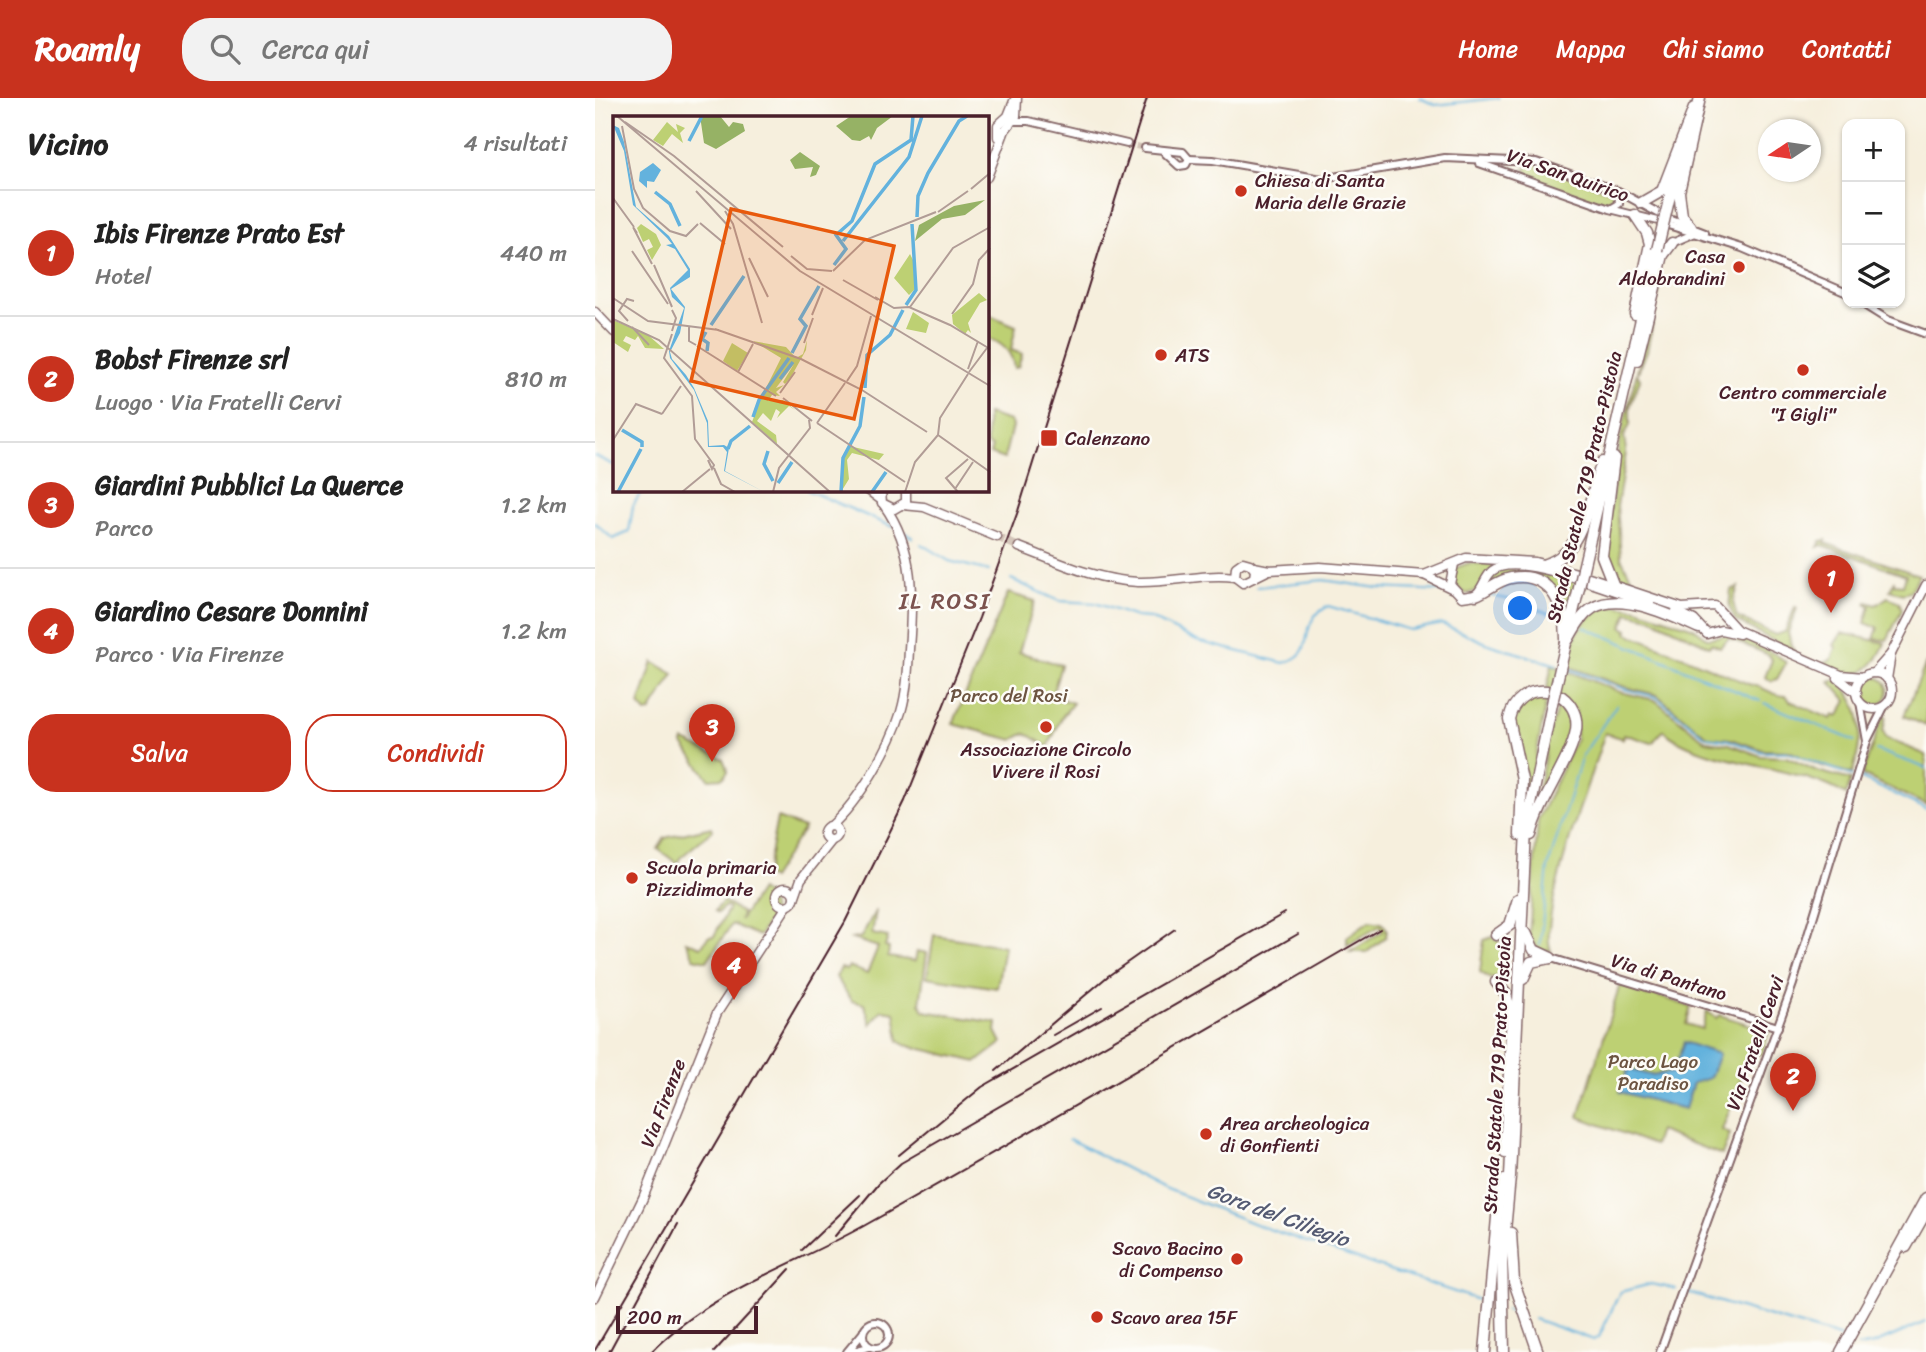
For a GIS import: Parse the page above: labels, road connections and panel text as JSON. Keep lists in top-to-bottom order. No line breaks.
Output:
{"streets":{"highway":["Strada Statale 719 Prato-Pistoia"],"main road":["Via Fratelli Cervi","Via Firenze"],"street":["Via San Quirico","Via di Pantano"]},"crossings":[["Via di Pantano","Via Fratelli Cervi"]],"districts":["IL ROSI"],"water":["Gora del Ciliegio"],"parks":["Parco del Rosi","Parco Lago Paradiso"],"places":{"other":["Chiesa di Santa Maria delle Grazie","Casa Aldobrandini","ATS","Centro commerciale \"I Gigli\"","Associazione Circolo Vivere il Rosi","Scuola primaria Pizzidimonte","Area archeologica di Gonfienti","Scavo Bacino di Compenso","Scavo area 15F"],"transit":["Calenzano"]},"scale_bar":"200 m","north":"left","page":{"header":"Roamly","search":"Cerca qui","nav":["Home","Mappa","Chi siamo","Contatti"],"heading":["Vicino","4 risultati"],"map_buttons":["+","−"],"list":[{"mark":"1","name":"Ibis Firenze Prato Est","note":"Hotel","value":"440 m"},{"mark":"2","name":"Bobst Firenze srl","note":"Luogo · Via Fratelli Cervi","value":"810 m"},{"mark":"3","name":"Giardini Pubblici La Querce","note":"Parco","value":"1.2 km"},{"mark":"4","name":"Giardino Cesare Donnini","note":"Parco · Via Firenze","value":"1.2 km"}],"pins":["1","3","4","2"],"buttons":["Salva","Condividi"],"scale":"200 m"}}
